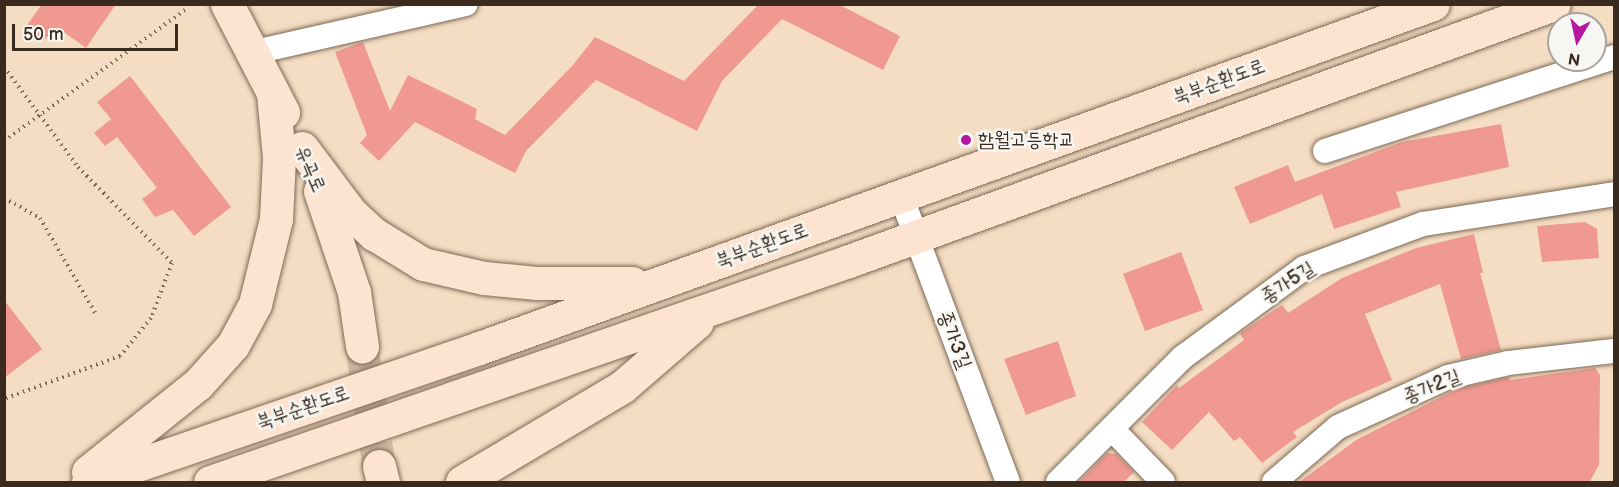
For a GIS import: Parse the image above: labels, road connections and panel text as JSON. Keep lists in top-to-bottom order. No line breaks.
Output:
{"streets":{"main road":["북부순환도로","유곡로"],"street":["종가5길","종가3길","종가2길"]},"crossings":[["북부순환도로","종가3길"]],"places":["함월고등학교"],"scale_bar":"50 m","north":"bottom"}
